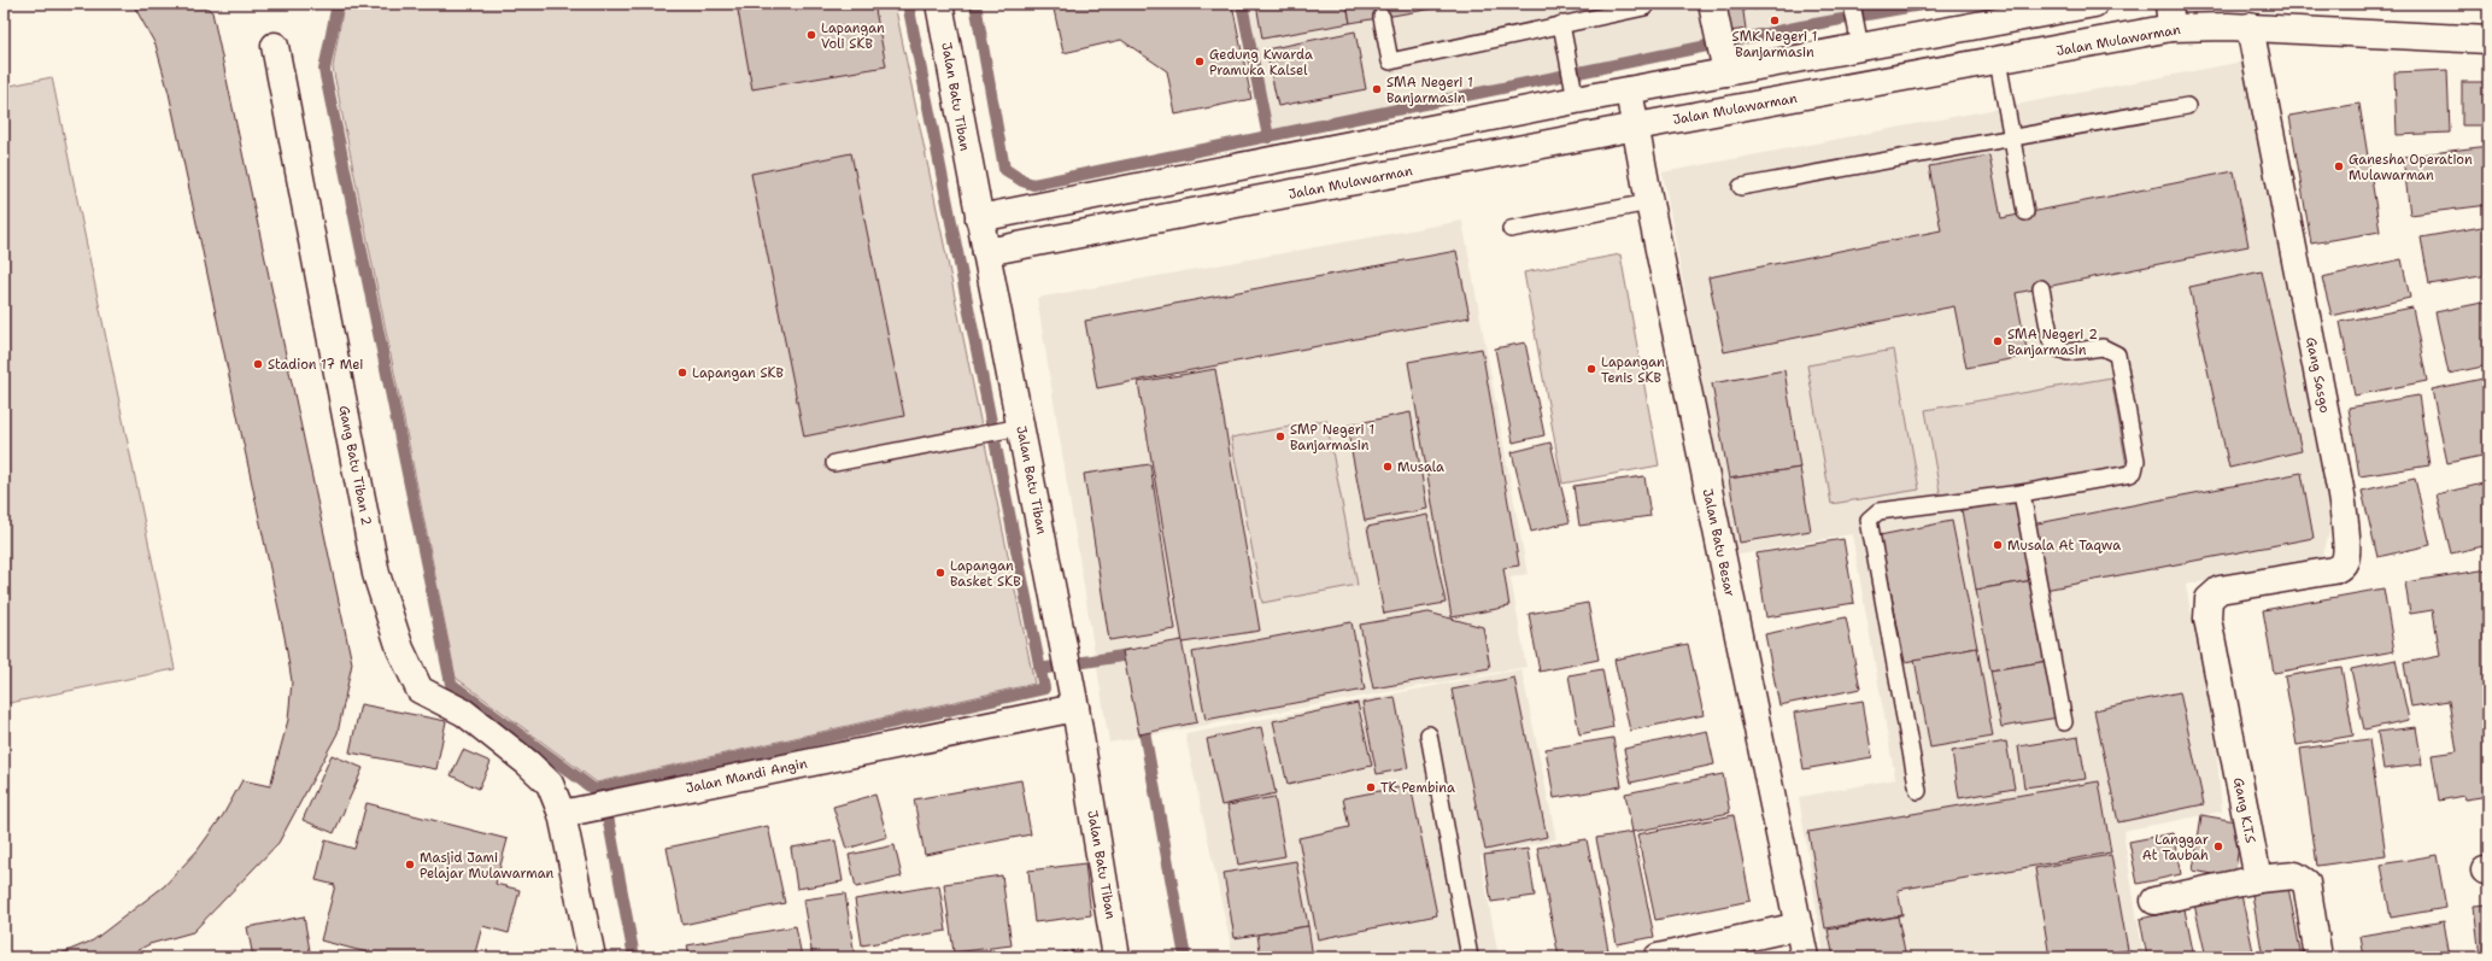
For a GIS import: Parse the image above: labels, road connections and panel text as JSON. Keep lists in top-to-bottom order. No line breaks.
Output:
{"streets":{"street":["Jalan Mulawarman","Jalan Batu Tiban","Gang Sasgo","Gang Batu Tiban 2","Jalan Batu Besar","Jalan Mandi Angin","Gang K.T.S"]},"crossings":[["Jalan Mulawarman","Jalan Batu Tiban"],["Jalan Mulawarman","Gang Sasgo"],["Jalan Mulawarman","Jalan Batu Besar"],["Jalan Batu Tiban","Jalan Mandi Angin"],["Gang Sasgo","Gang K.T.S"],["Gang Batu Tiban 2","Jalan Mandi Angin"]],"places":["SMK Negeri 1 Banjarmasin","Lapangan Voli SKB","Gedung Kwarda Pramuka Kalsel","SMA Negeri 1 Banjarmasin","Ganesha Operation Mulawarman","SMA Negeri 2 Banjarmasin","Stadion 17 Mei","Lapangan Tenis SKB","Lapangan SKB","SMP Negeri 1 Banjarmasin","Musala","Musala At Taqwa","Lapangan Basket SKB","TK Pembina","Langgar At Taubah","Masjid Jami Pelajar Mulawarman"]}
